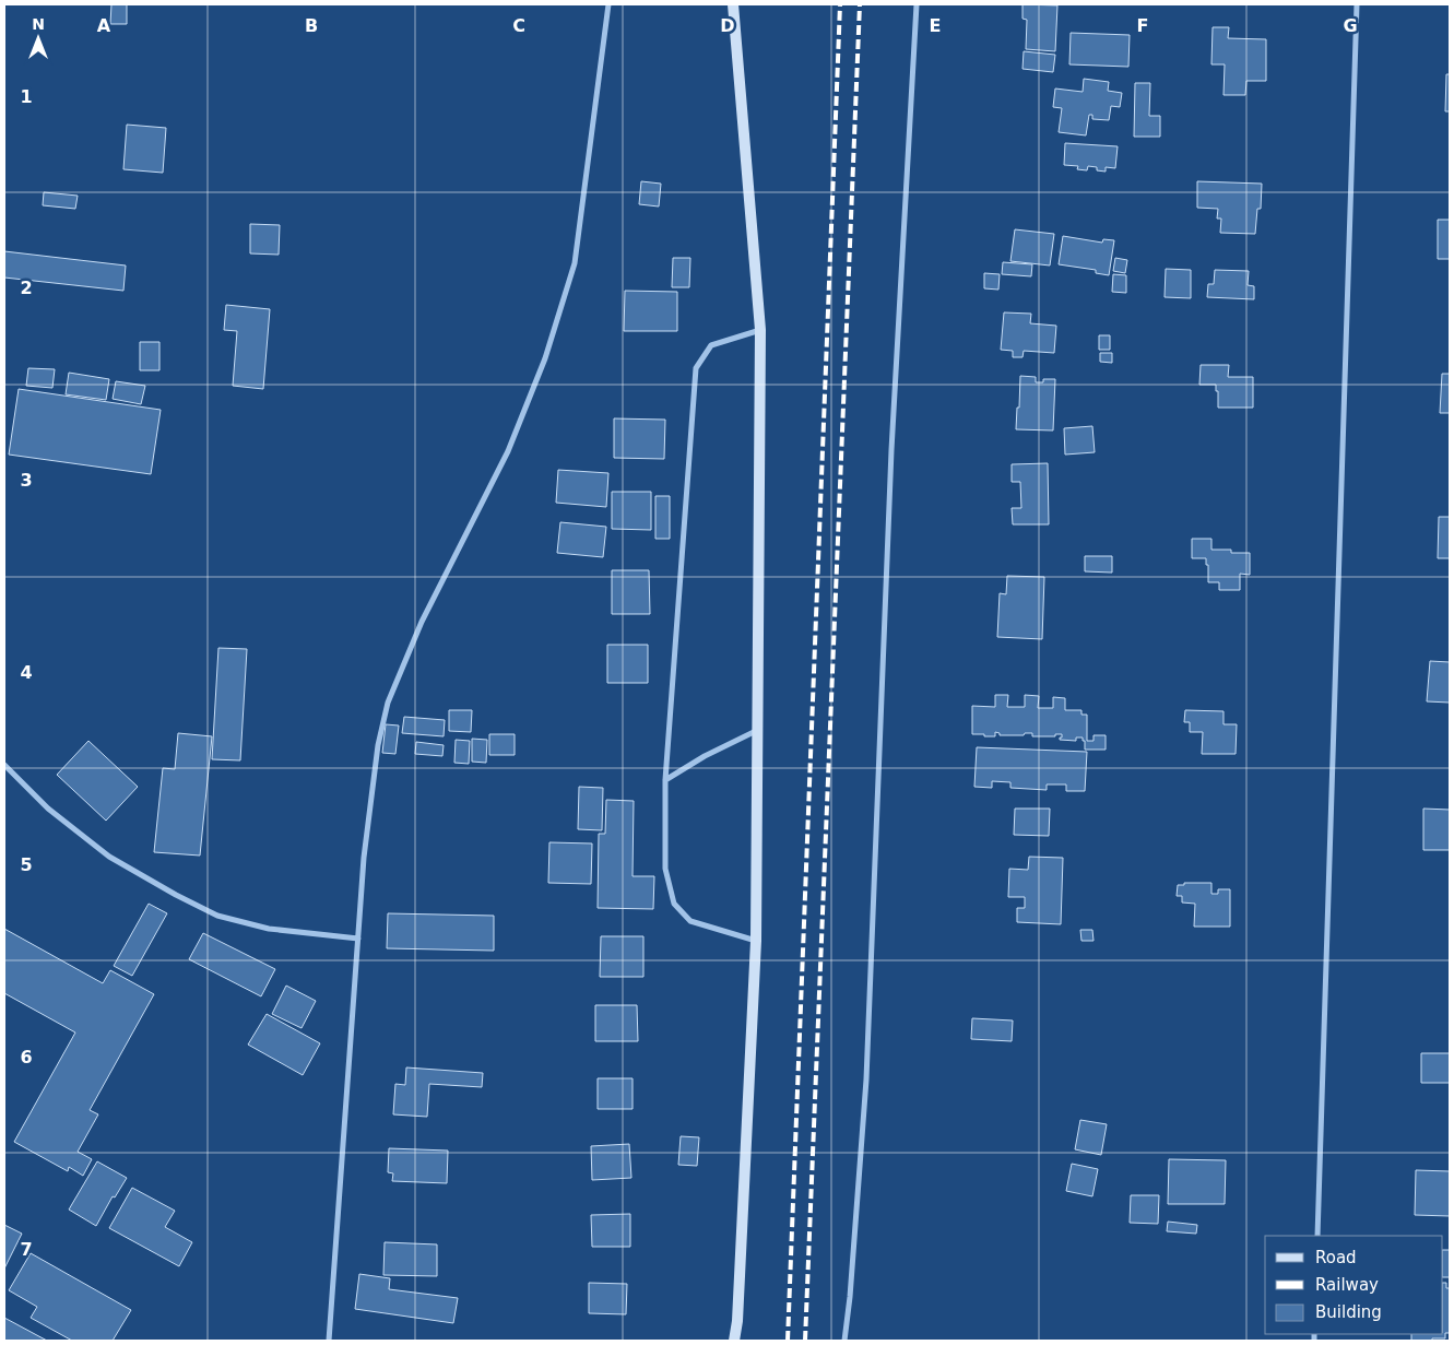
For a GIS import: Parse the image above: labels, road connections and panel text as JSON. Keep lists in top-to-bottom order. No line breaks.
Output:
{"legend":["Road","Railway","Building"],"north":"top","grid":{"columns":["A","B","C","D","E","F","G"],"rows":["1","2","3","4","5","6","7"]}}
